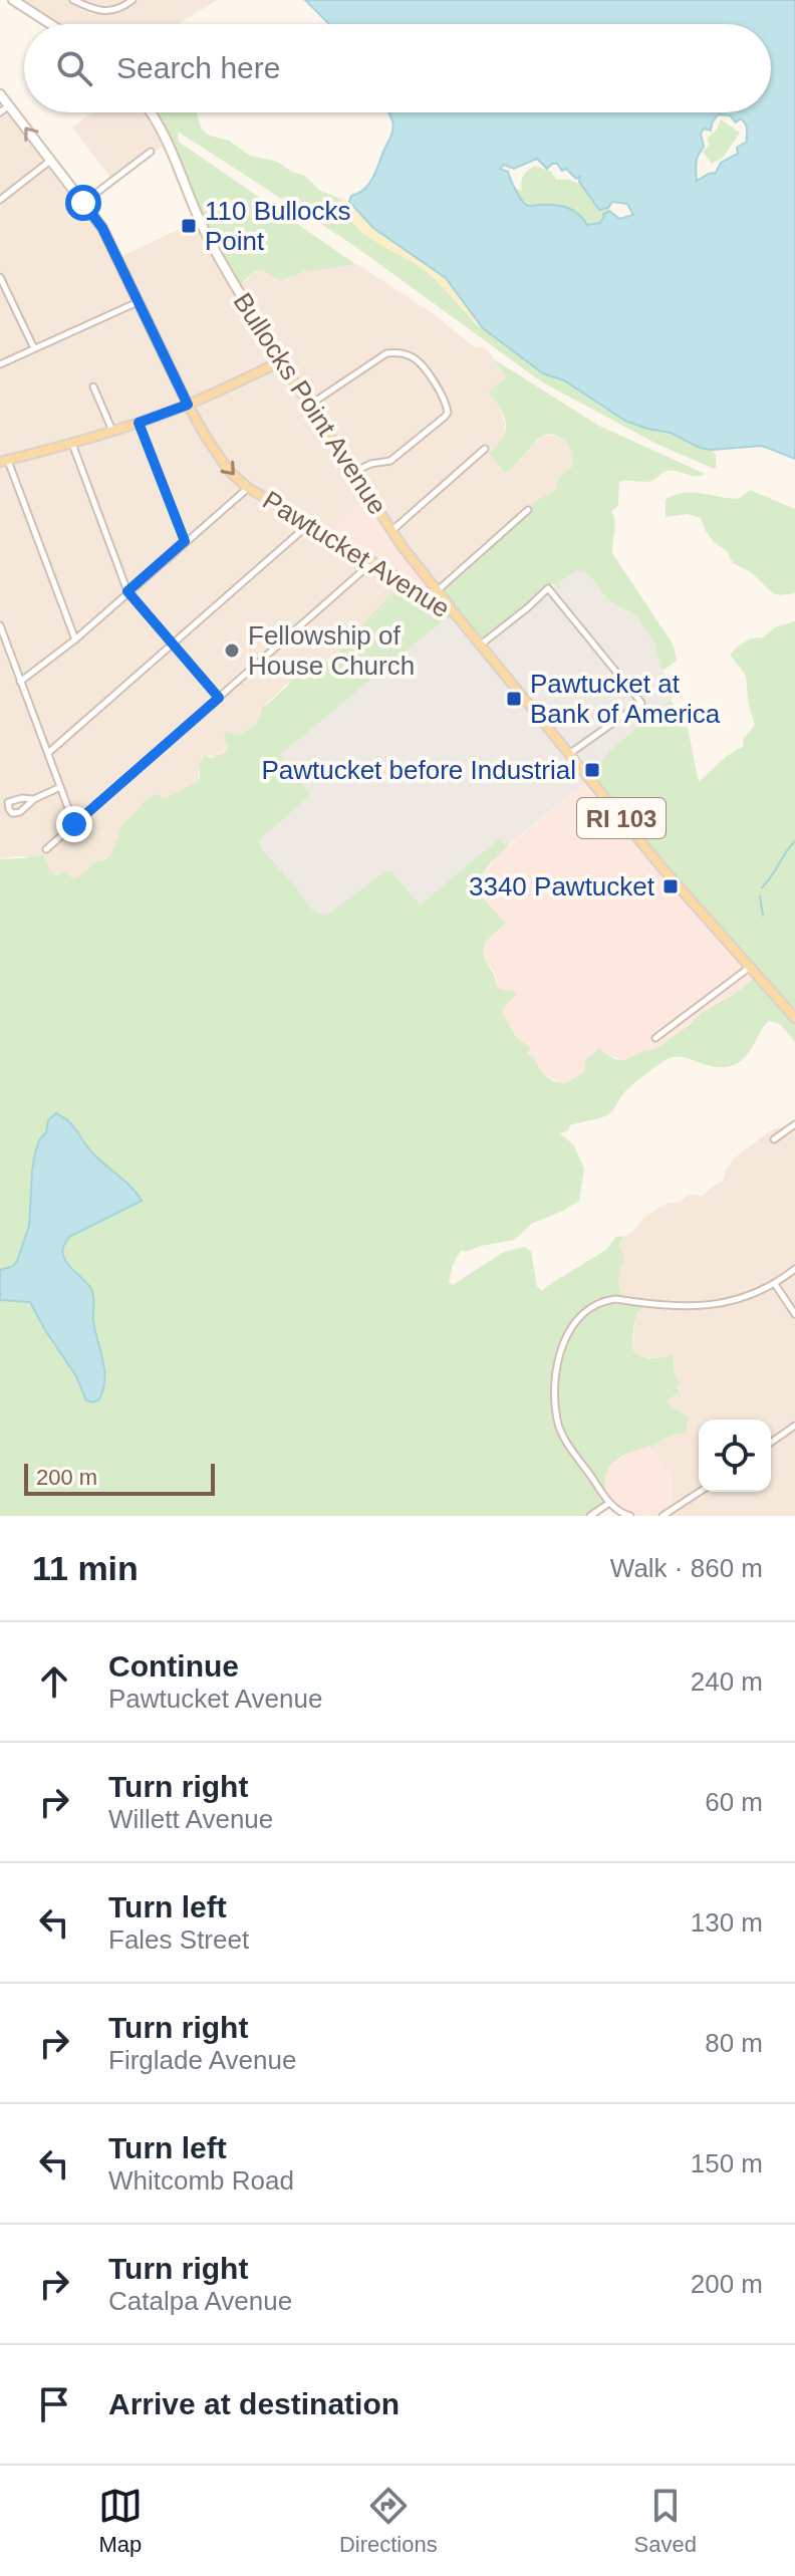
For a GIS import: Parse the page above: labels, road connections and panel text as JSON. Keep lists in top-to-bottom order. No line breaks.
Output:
{"streets":{"main road":["Bullocks Point Avenue","Pawtucket Avenue","RI 103"]},"crossings":[["Bullocks Point Avenue","Pawtucket Avenue"]],"places":{"transit":["110 Bullocks Point","Pawtucket at Bank of America","Pawtucket before Industrial","3340 Pawtucket"],"other":["Fellowship of House Church"]},"scale_bar":"200 m","page":{"search":"Search here","scale":"200 m","heading":["11 min","Walk · 860 m"],"list":[["Continue","Pawtucket Avenue","240 m"],["Turn right","Willett Avenue","60 m"],["Turn left","Fales Street","130 m"],["Turn right","Firglade Avenue","80 m"],["Turn left","Whitcomb Road","150 m"],["Turn right","Catalpa Avenue","200 m"],"Arrive at destination"],"nav":["Map","Directions","Saved"]}}
